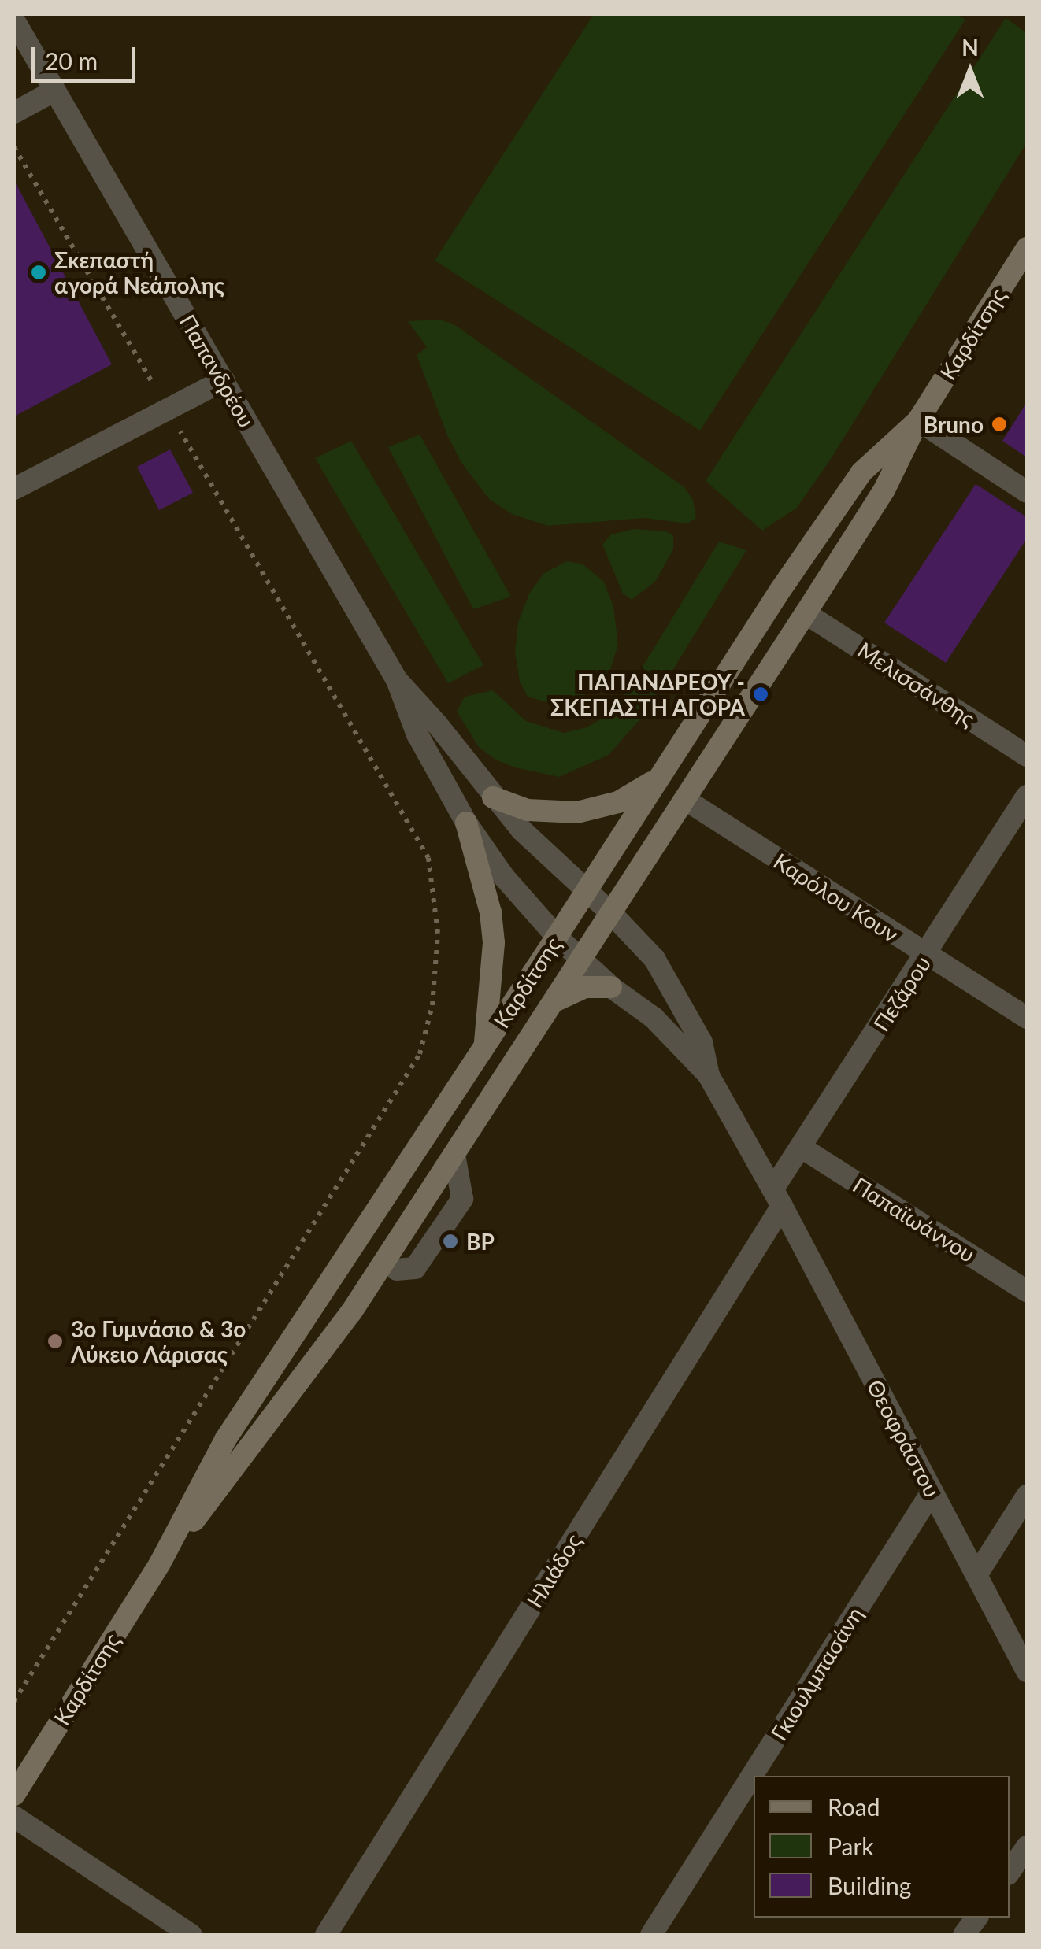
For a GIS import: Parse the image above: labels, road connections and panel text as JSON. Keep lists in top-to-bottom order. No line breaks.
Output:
{"streets":{"main road":["Καρδίτσης"],"street":["Παπανδρέου","Μελισσάνθης","Καρόλου Κουν","Πεζάρου","Παπαϊωάννου","Θεοφράστου","Ηλιάδος","Γκιουλμπασάνη"]},"crossings":[["Καρδίτσης","Μελισσάνθης"],["Καρδίτσης","Καρόλου Κουν"],["Καρόλου Κουν","Πεζάρου"],["Πεζάρου","Παπαϊωάννου"],["Πεζάρου","Θεοφράστου"],["Πεζάρου","Ηλιάδος"],["Θεοφράστου","Ηλιάδος"],["Θεοφράστου","Γκιουλμπασάνη"]],"places":["Σκεπαστή αγορά Νεάπολης","Bruno","ΠΑΠΑΝΔΡΕΟΥ - ΣΚΕΠΑΣΤΗ ΑΓΟΡΑ","BP","3ο Γυμνάσιο & 3ο Λύκειο Λάρισας"],"legend":["Road","Park","Building"],"scale_bar":"20 m","north":"top"}
